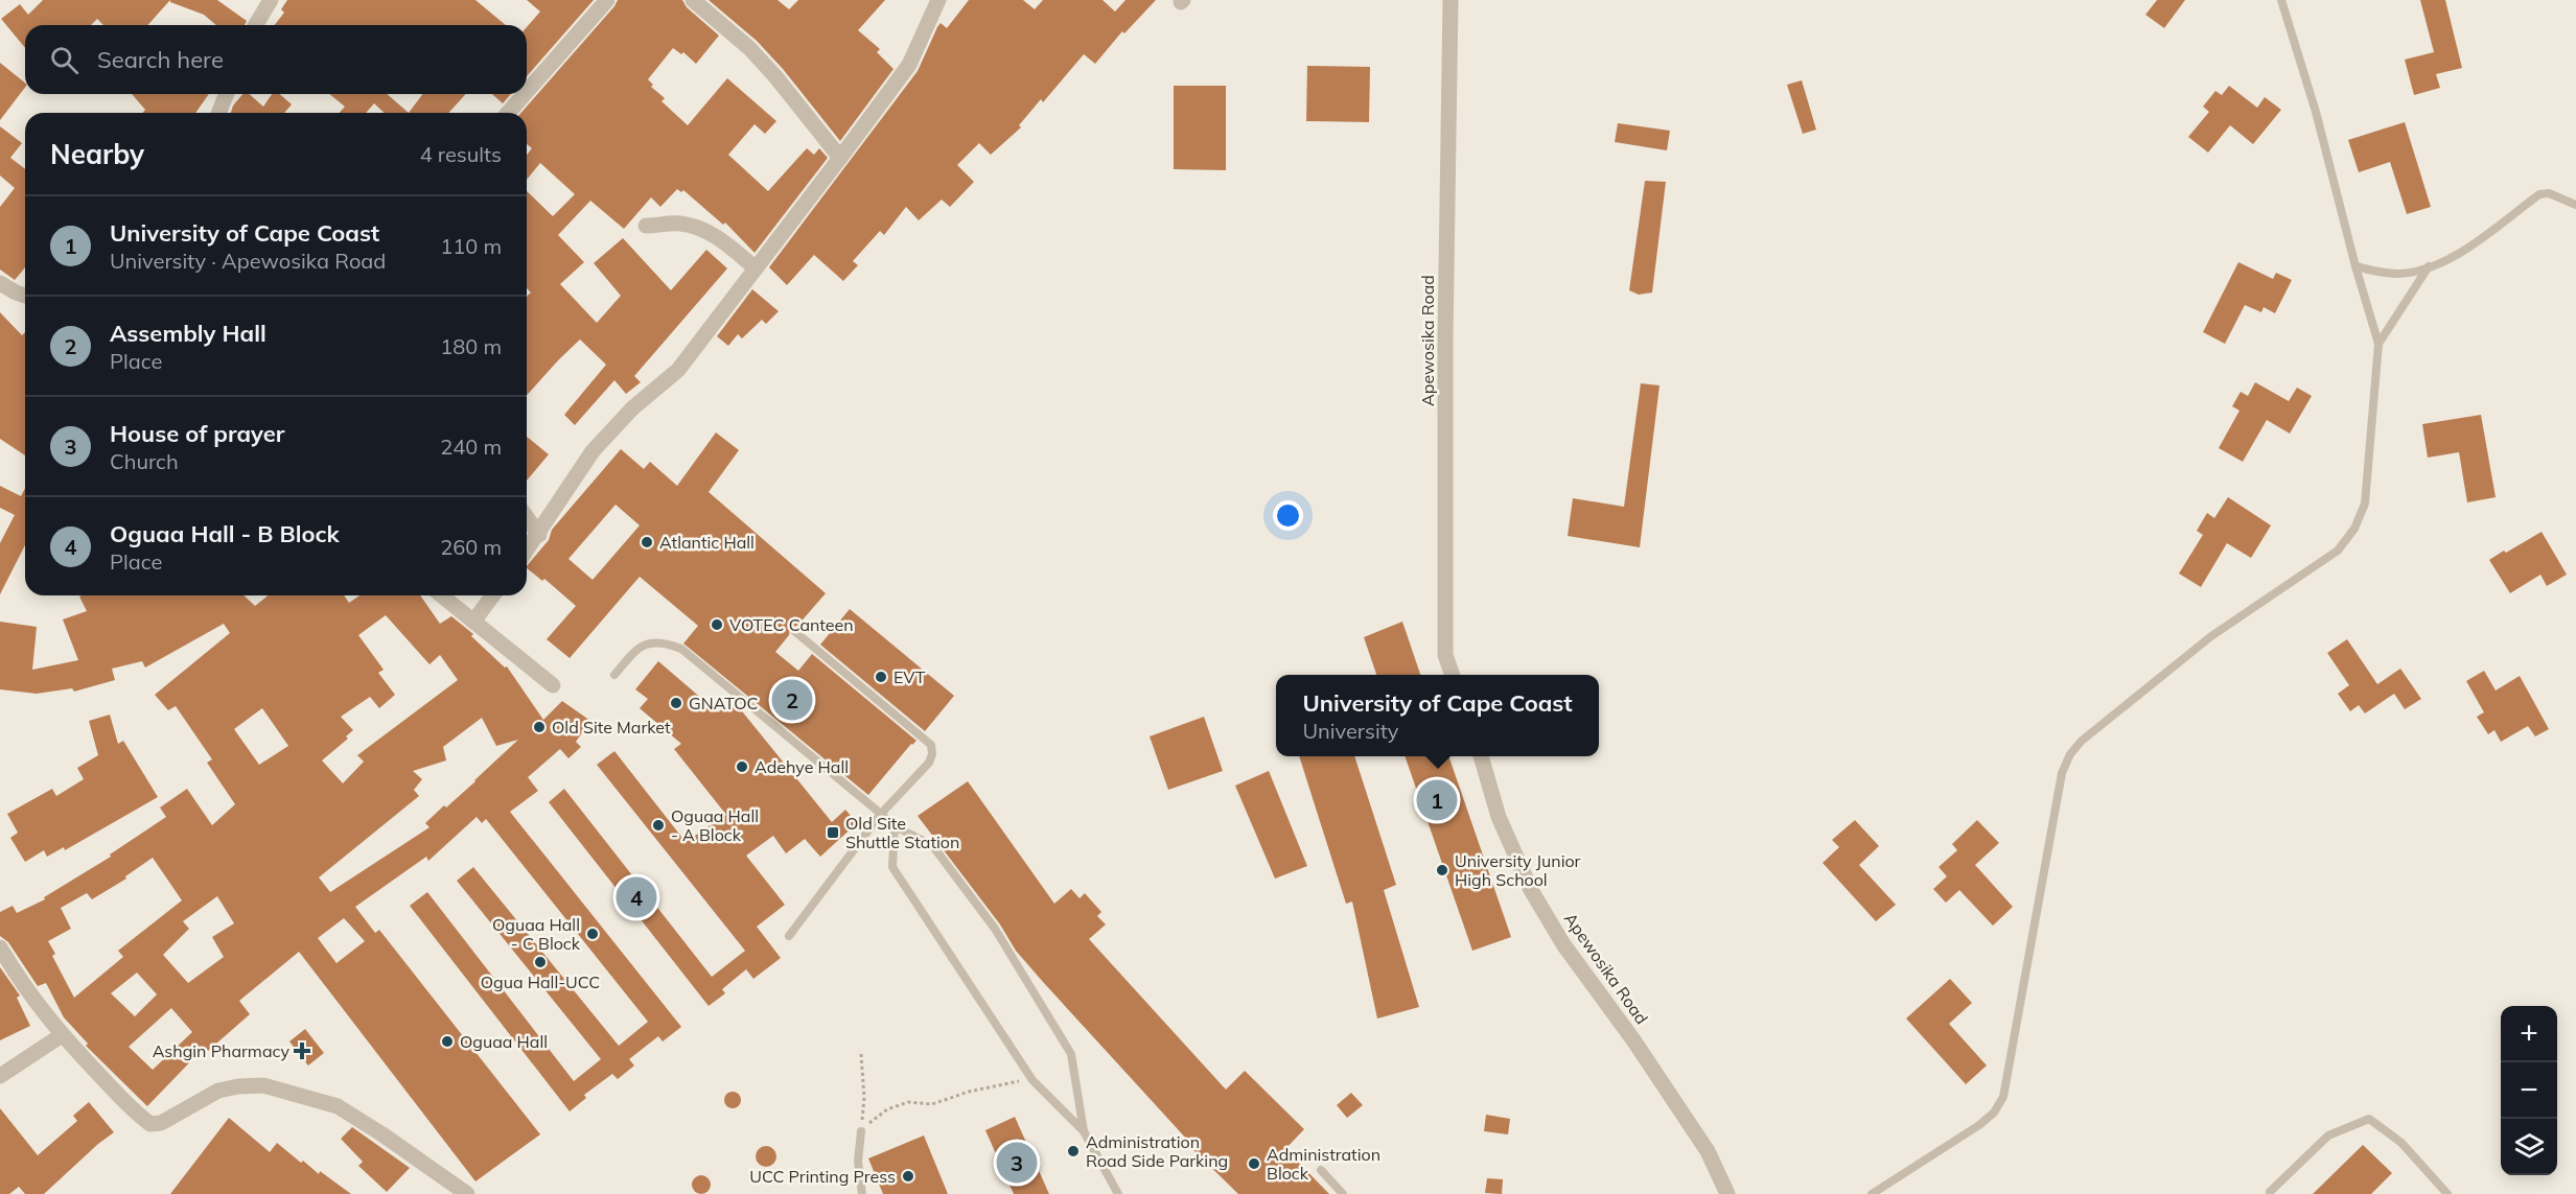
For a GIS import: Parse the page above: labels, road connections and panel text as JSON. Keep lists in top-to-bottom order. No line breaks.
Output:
{"streets":{"street":["Apewosika Road"]},"places":{"other":["Atlantic Hall","VOTEC Canteen","EVT","GNATOC","Old Site Market","Adehye Hall","Oguaa Hall - A Block","University Junior High School","Oguaa Hall - C Block","Ogua Hall-UCC","Oguaa Hall","Administration Road Side Parking","Administration Block","UCC Printing Press"],"transit":["Old Site Shuttle Station"],"health":["Ashgin Pharmacy"]},"page":{"search":"Search here","heading":["Nearby","4 results"],"list":[{"mark":"1","name":"University of Cape Coast","note":"University · Apewosika Road","value":"110 m"},{"mark":"2","name":"Assembly Hall","note":"Place","value":"180 m"},{"mark":"3","name":"House of prayer","note":"Church","value":"240 m"},{"mark":"4","name":"Oguaa Hall - B Block","note":"Place","value":"260 m"}],"popup":["University of Cape Coast","University"],"pins":["2","1","4","3"],"map_buttons":["+","−"]}}
